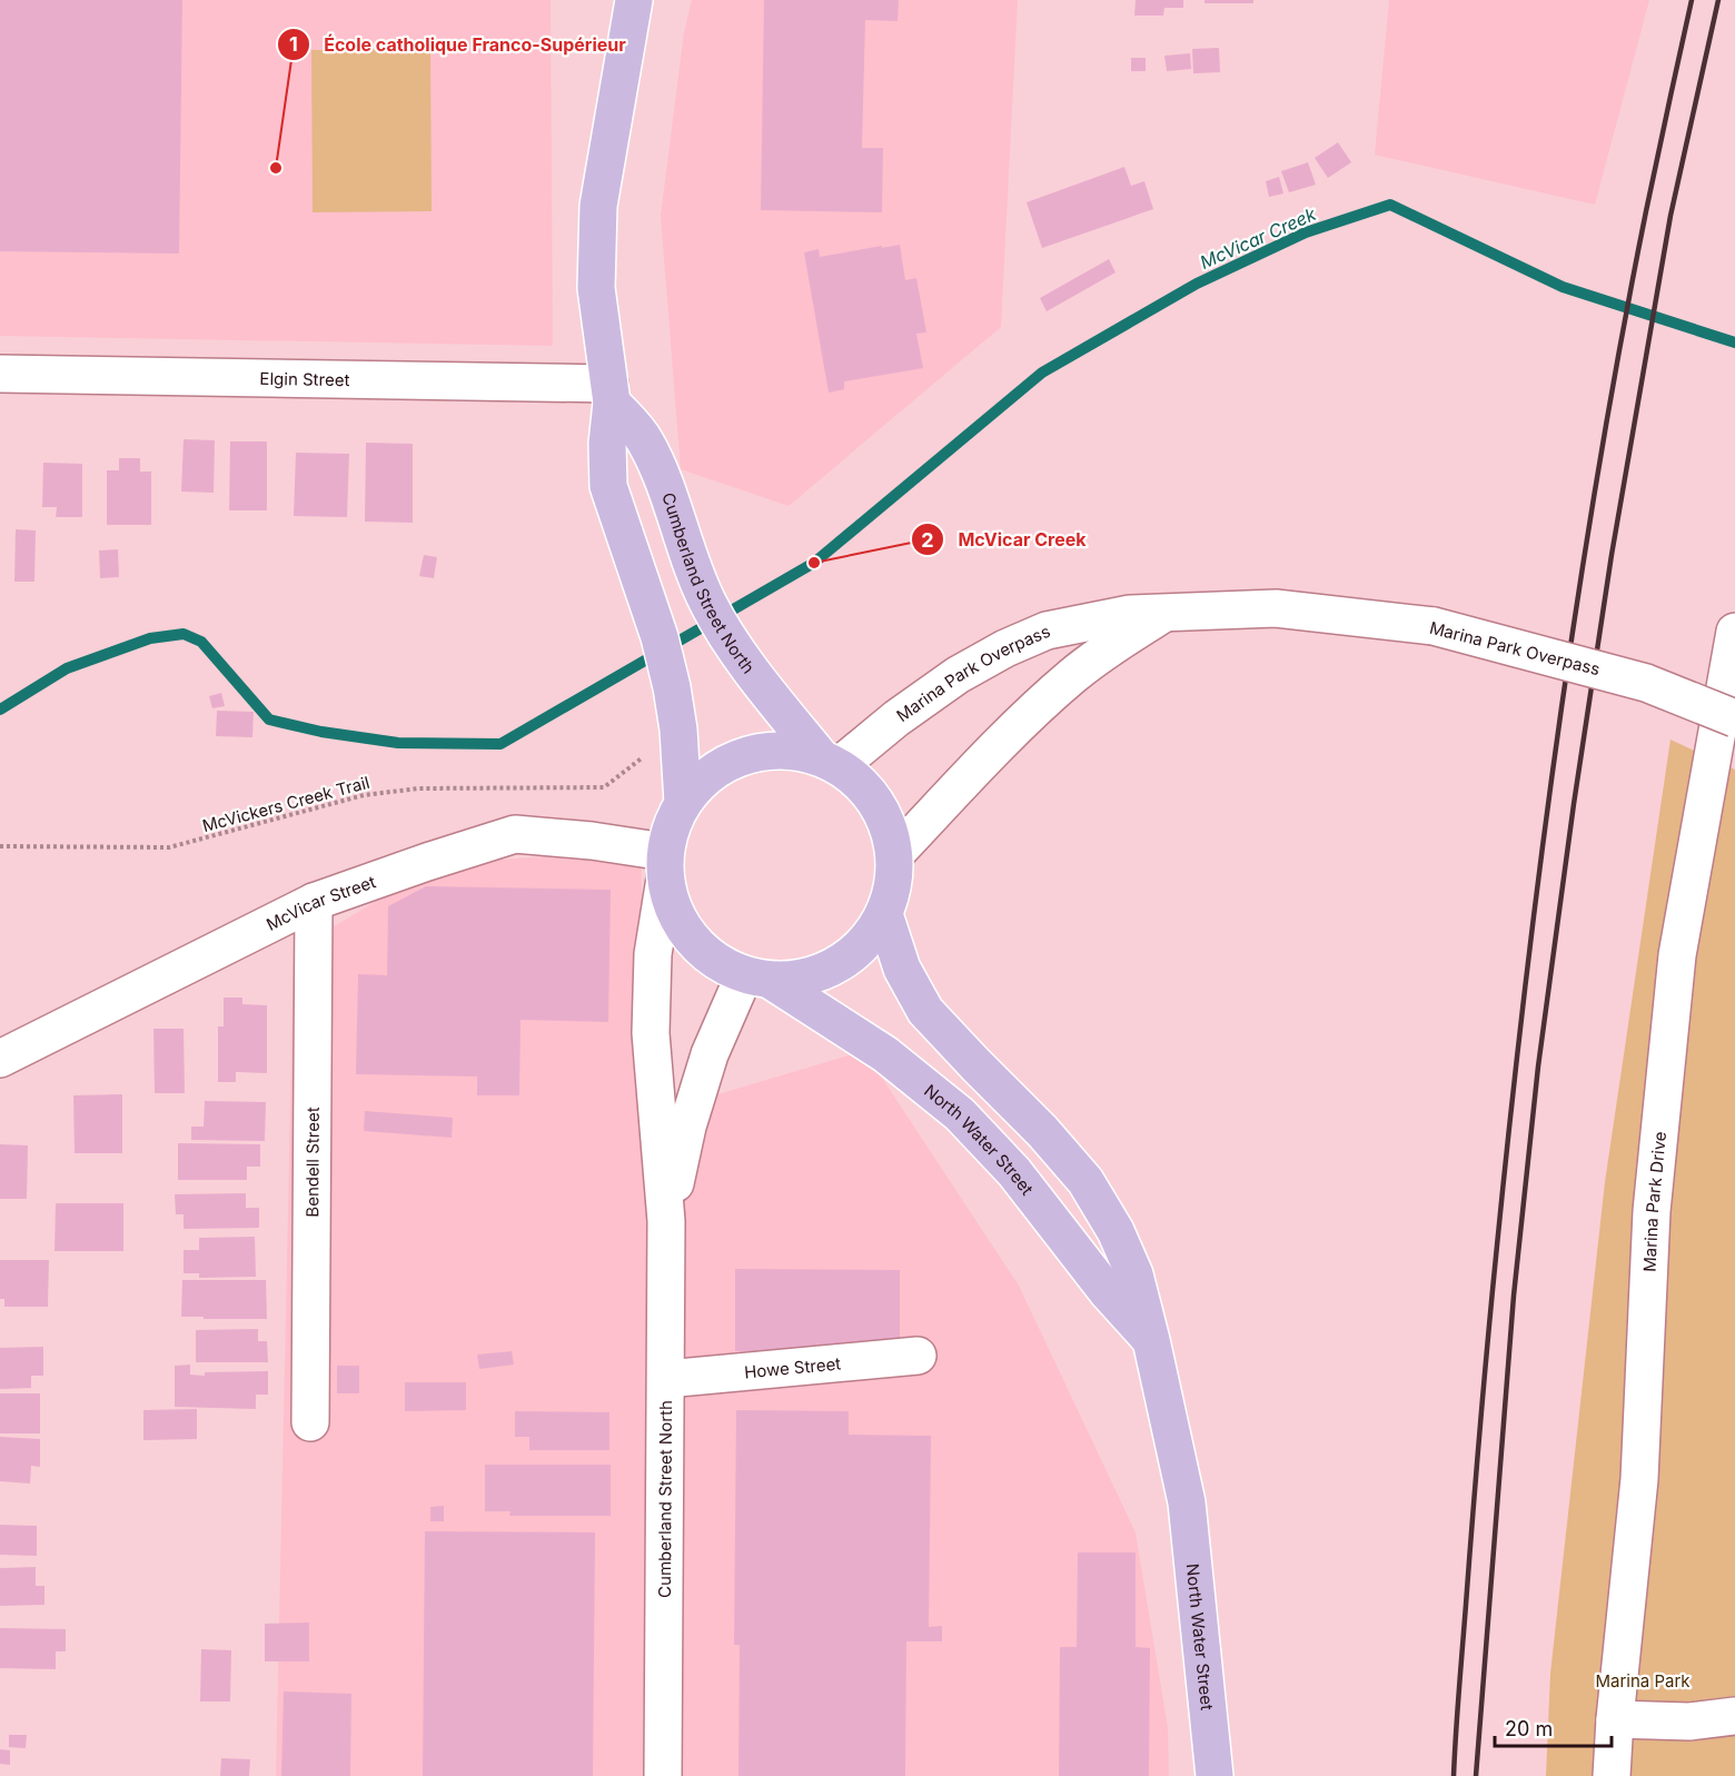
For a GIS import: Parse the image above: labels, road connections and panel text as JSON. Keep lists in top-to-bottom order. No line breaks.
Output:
{"streets":{"main road":["Cumberland Street North","North Water Street"],"street":["Elgin Street","Marina Park Overpass","McVicar Street","Bendell Street","Marina Park Drive","Howe Street"],"path":["McVickers Creek Trail"]},"crossings":[["Elgin Street","Cumberland Street North"],["Cumberland Street North","Marina Park Overpass"],["Cumberland Street North","McVicar Street"],["Cumberland Street North","North Water Street"],["Cumberland Street North","Howe Street"],["Marina Park Overpass","McVicar Street"],["Marina Park Overpass","North Water Street"],["McVicar Street","North Water Street"],["McVicar Street","Bendell Street"]],"water":["McVicar Creek"],"parks":["Marina Park"],"places":["École catholique Franco-Supérieur","McVicar Creek"],"scale_bar":"20 m"}
